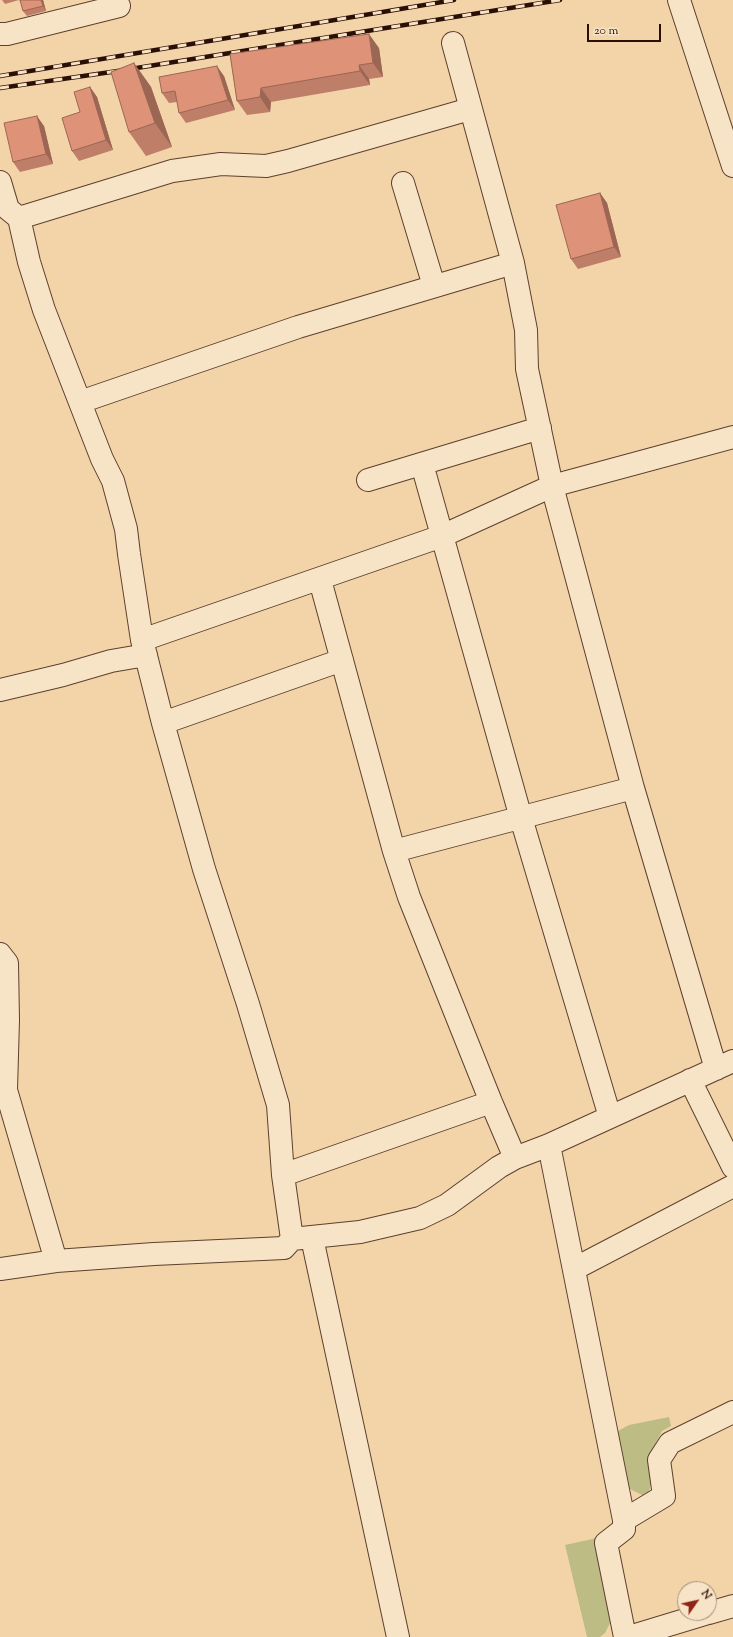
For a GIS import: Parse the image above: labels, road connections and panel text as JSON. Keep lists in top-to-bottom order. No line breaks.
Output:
{"scale_bar":"20 m","north":"top right"}
